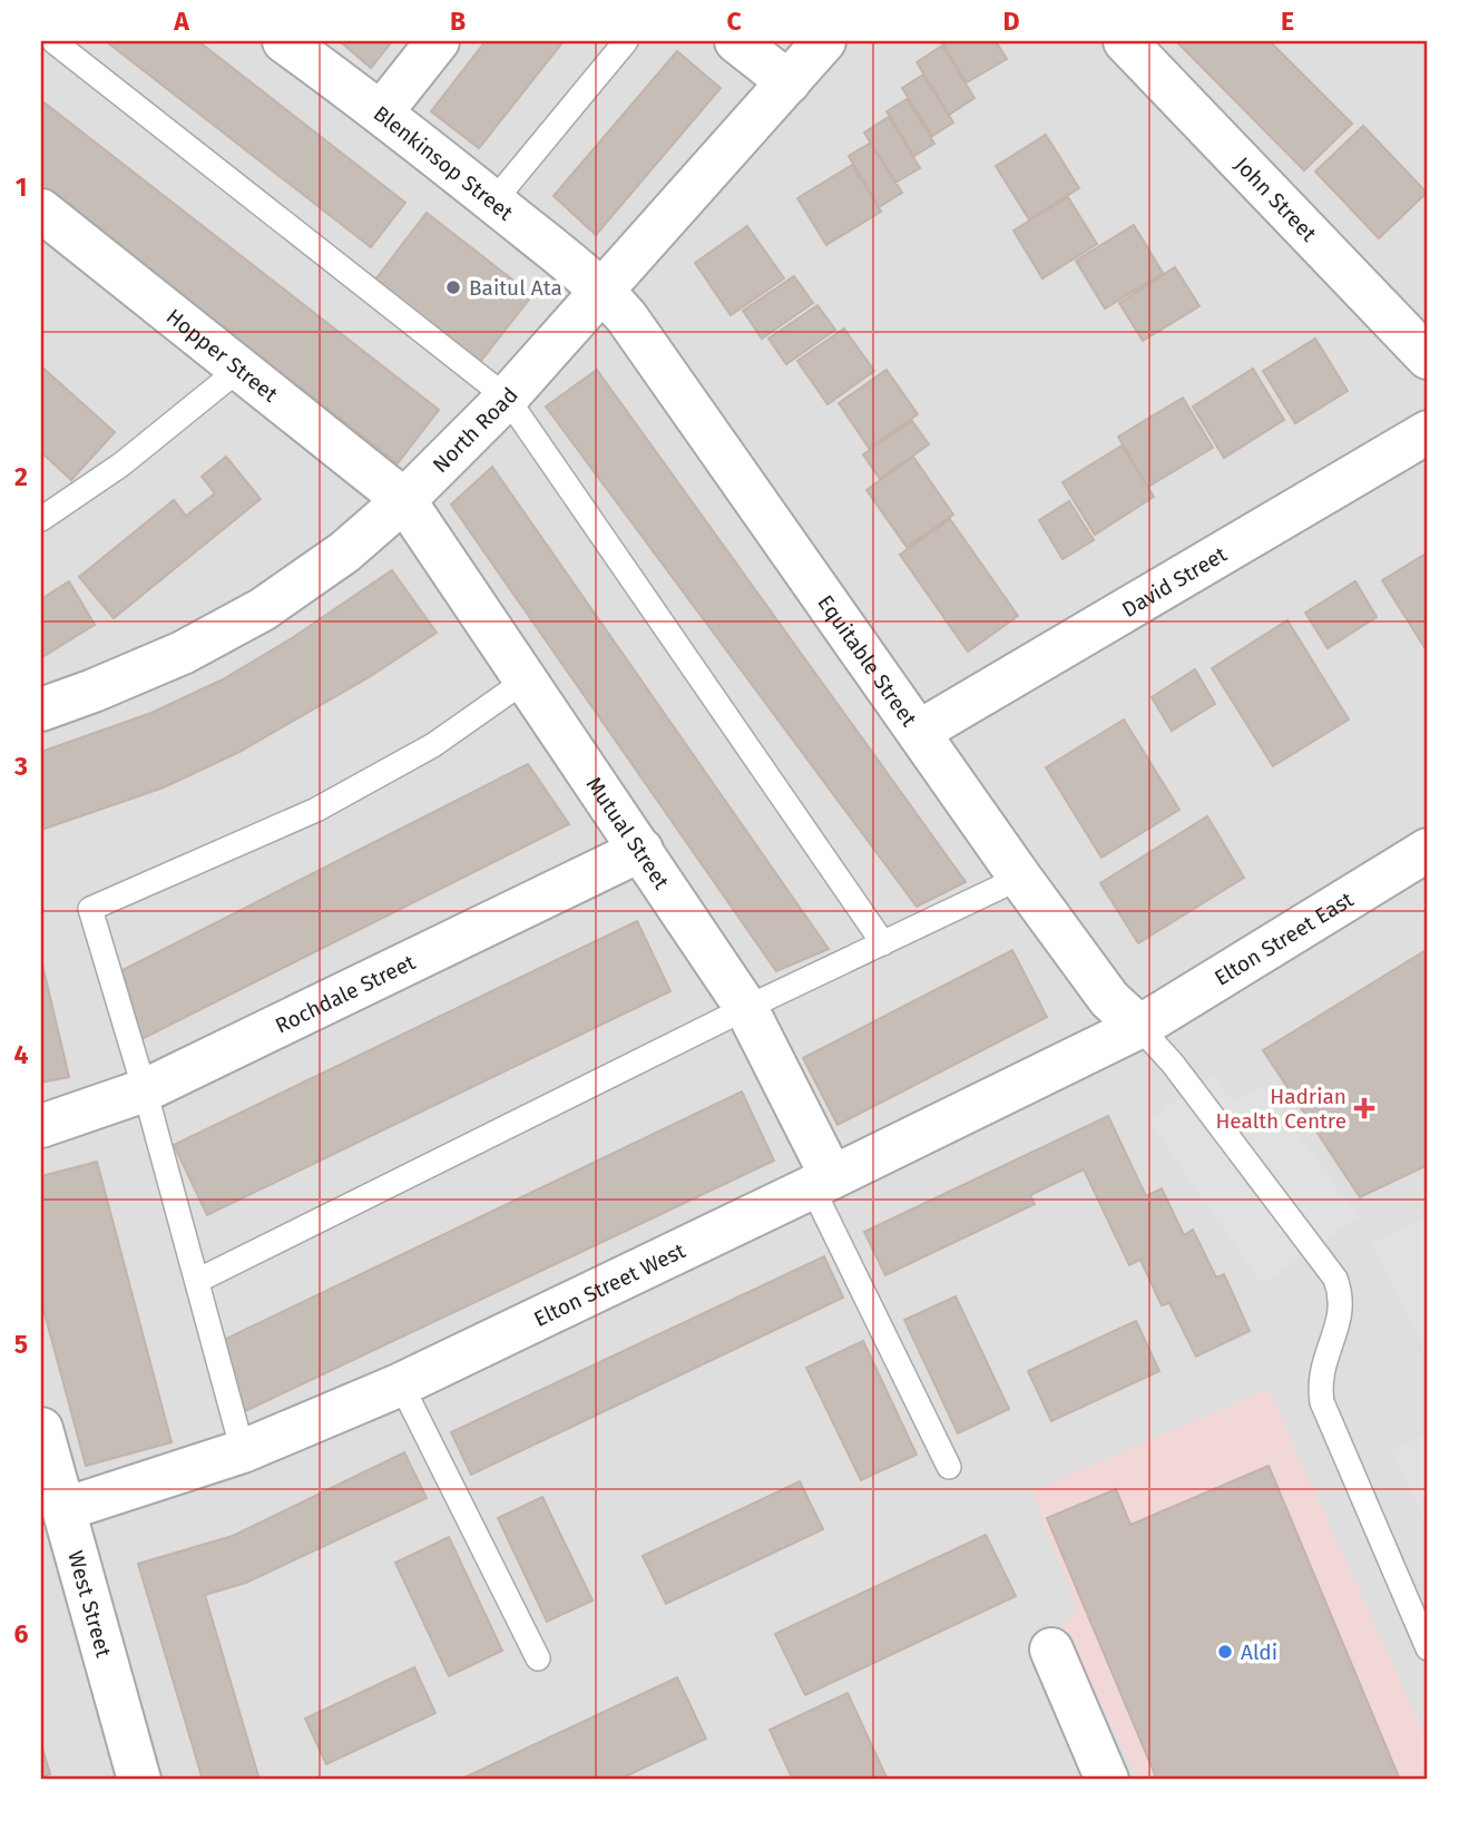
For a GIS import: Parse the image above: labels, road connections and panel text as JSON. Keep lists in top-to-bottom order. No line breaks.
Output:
{"streets":{"street":["Blenkinsop Street","John Street","Hopper Street","North Road","David Street","Equitable Street","Mutual Street","Elton Street East","Rochdale Street","Elton Street West","West Street"]},"crossings":[["Blenkinsop Street","North Road"],["Blenkinsop Street","Equitable Street"],["Hopper Street","North Road"],["Hopper Street","Mutual Street"],["North Road","Equitable Street"],["North Road","Mutual Street"],["David Street","Equitable Street"],["Equitable Street","Elton Street East"],["Equitable Street","Elton Street West"],["Mutual Street","Rochdale Street"],["Mutual Street","Elton Street West"],["Elton Street East","Elton Street West"],["Elton Street West","West Street"]],"places":{"other":["Baitul Ata","Aldi"],"health":["Hadrian Health Centre"]},"grid":{"columns":["A","B","C","D","E"],"rows":["1","2","3","4","5","6"]}}
